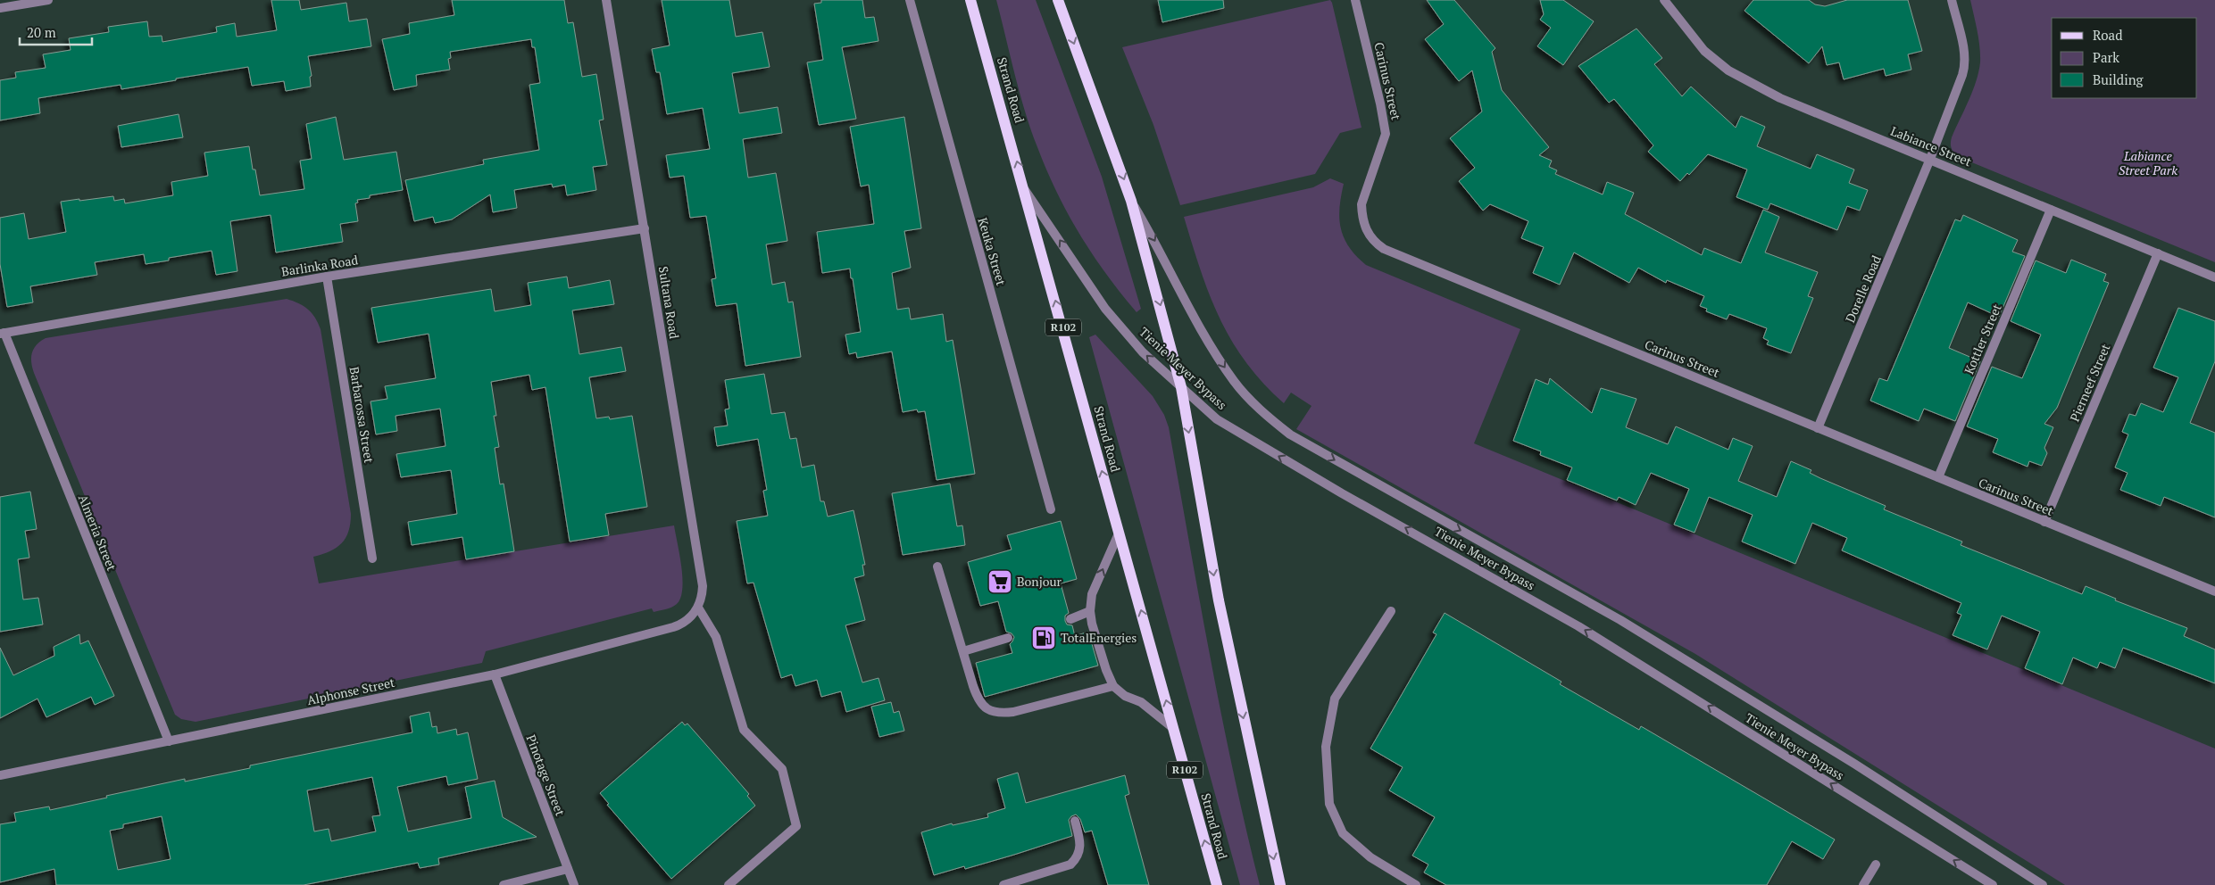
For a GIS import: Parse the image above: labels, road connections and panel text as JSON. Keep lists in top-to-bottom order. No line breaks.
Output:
{"streets":{"main road":["Strand Road","R102"],"street":["Carinus Street","Labiance Street","Keuka Street","Barlinka Road","Dorelle Road","Sultana Road","Kottler Street","Tienie Meyer Bypass","Pierneef Street","Barbarossa Street","Almeria Street","Alphonse Street","Pinotage Street"]},"crossings":[["Carinus Street","Dorelle Road"],["Carinus Street","Kottler Street"],["Carinus Street","Pierneef Street"],["Strand Road","Tienie Meyer Bypass"],["Labiance Street","Dorelle Road"],["Labiance Street","Kottler Street"],["Labiance Street","Pierneef Street"],["Barlinka Road","Sultana Road"],["Barlinka Road","Barbarossa Street"],["Barlinka Road","Almeria Street"],["Sultana Road","Alphonse Street"],["Almeria Street","Alphonse Street"],["Alphonse Street","Pinotage Street"]],"parks":["Labiance Street Park"],"places":{"supermarket":["Bonjour"],"fuel station":["TotalEnergies"]},"legend":["Road","Park","Building"],"scale_bar":"20 m"}
